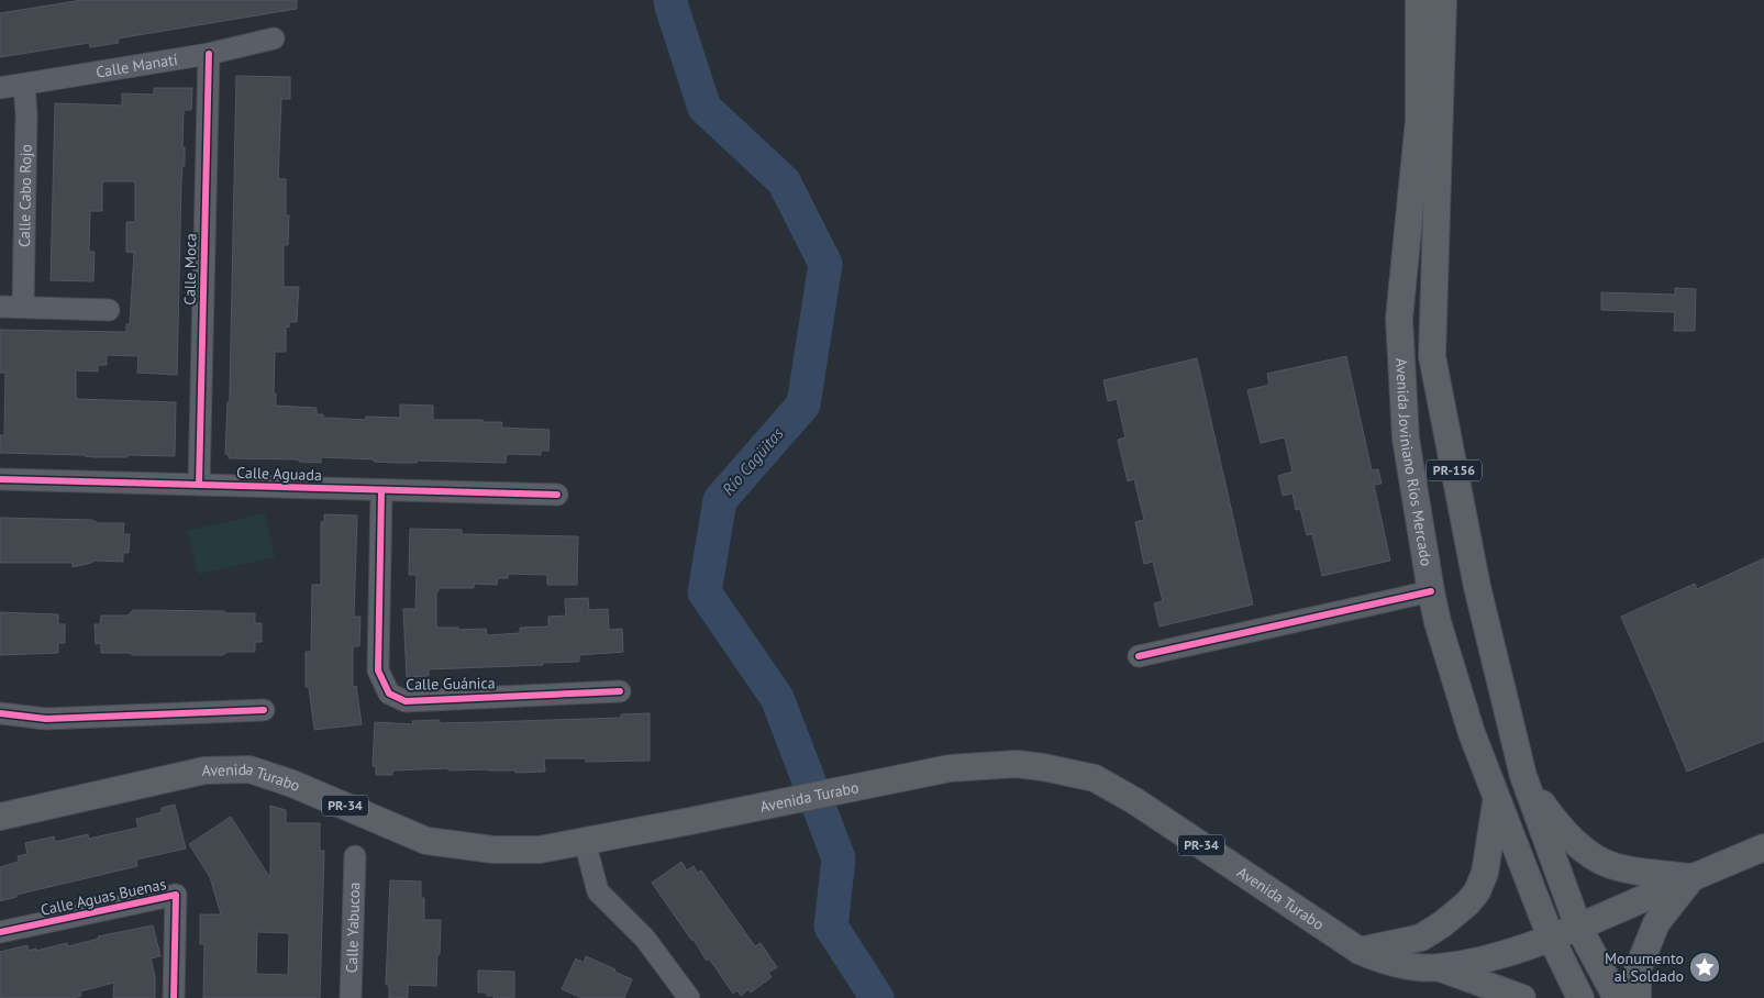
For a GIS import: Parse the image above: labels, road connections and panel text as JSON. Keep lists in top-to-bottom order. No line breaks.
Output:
{"streets":{"main road":["Avenida Joviniano Ríos Mercado","PR-156","Avenida Turabo","PR-34"],"street":["Calle Manatí","Calle Cabo Rojo","Calle Moca","Calle Aguada","Calle Guánica","Calle Aguas Buenas","Calle Yabucoa"]},"crossings":[["Calle Manatí","Calle Cabo Rojo"],["Calle Manatí","Calle Moca"],["Calle Moca","Calle Aguada"],["Avenida Joviniano Ríos Mercado","Avenida Turabo"],["Avenida Joviniano Ríos Mercado","PR-34"],["Calle Aguada","Calle Guánica"],["Avenida Turabo","PR-34"]],"water":["Río Cagüitas"],"places":{"place":["Monumento al Soldado"]}}
